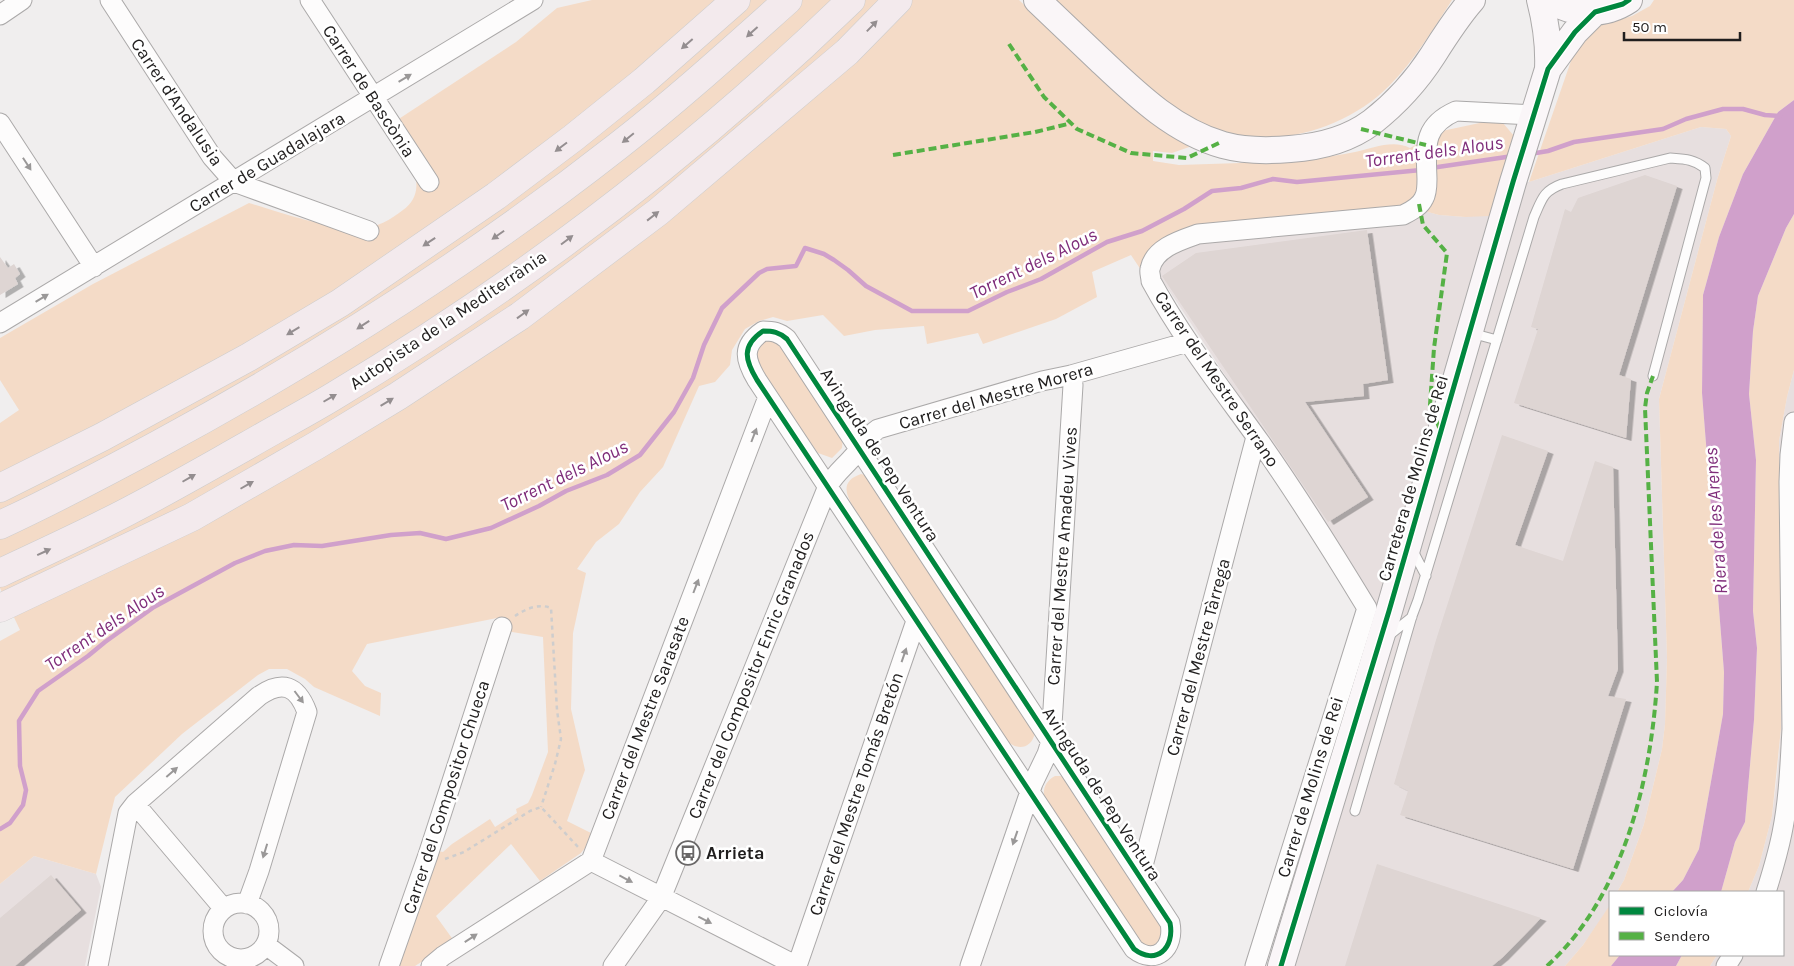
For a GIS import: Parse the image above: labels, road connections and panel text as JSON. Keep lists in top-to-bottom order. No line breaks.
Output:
{"streets":{"highway":["Autopista de la Mediterrània"],"main road":["Carretera de Molins de Rei"],"street":["Carrer de Bascònia","Carrer d'Andalusia","Carrer de Guadalajara","Carrer del Mestre Serrano","Carrer del Mestre Morera","Avinguda de Pep Ventura","Carrer del Mestre Amadeu Vives","Carrer del Mestre Tàrrega","Carrer del Compositor Enric Granados","Carrer del Mestre Sarasate","Carrer de Molins de Rei","Carrer del Mestre Tomás Bretón","Carrer del Compositor Chueca"]},"crossings":[["Carrer de Bascònia","Carrer de Guadalajara"],["Carrer d'Andalusia","Carrer de Guadalajara"],["Carrer del Mestre Serrano","Carrer del Mestre Morera"],["Carrer del Mestre Serrano","Carretera de Molins de Rei"],["Carrer del Mestre Serrano","Carrer del Mestre Tàrrega"],["Carrer del Mestre Serrano","Carrer de Molins de Rei"],["Carrer del Mestre Morera","Avinguda de Pep Ventura"],["Carrer del Mestre Morera","Carrer del Mestre Amadeu Vives"],["Carrer del Mestre Morera","Carrer del Compositor Enric Granados"],["Avinguda de Pep Ventura","Carrer del Mestre Amadeu Vives"],["Avinguda de Pep Ventura","Carrer del Mestre Tàrrega"],["Avinguda de Pep Ventura","Carrer del Compositor Enric Granados"],["Avinguda de Pep Ventura","Carrer del Mestre Sarasate"],["Avinguda de Pep Ventura","Carrer del Mestre Tomás Bretón"]],"one_way":["Carrer de Guadalajara","Carrer del Mestre Sarasate","Carrer del Mestre Tomás Bretón"],"water":["Torrent dels Alous","Riera de les Arenes"],"places":{"bus stop":["Arrieta"]},"legend":["Ciclovía","Sendero"],"scale_bar":"50 m"}
